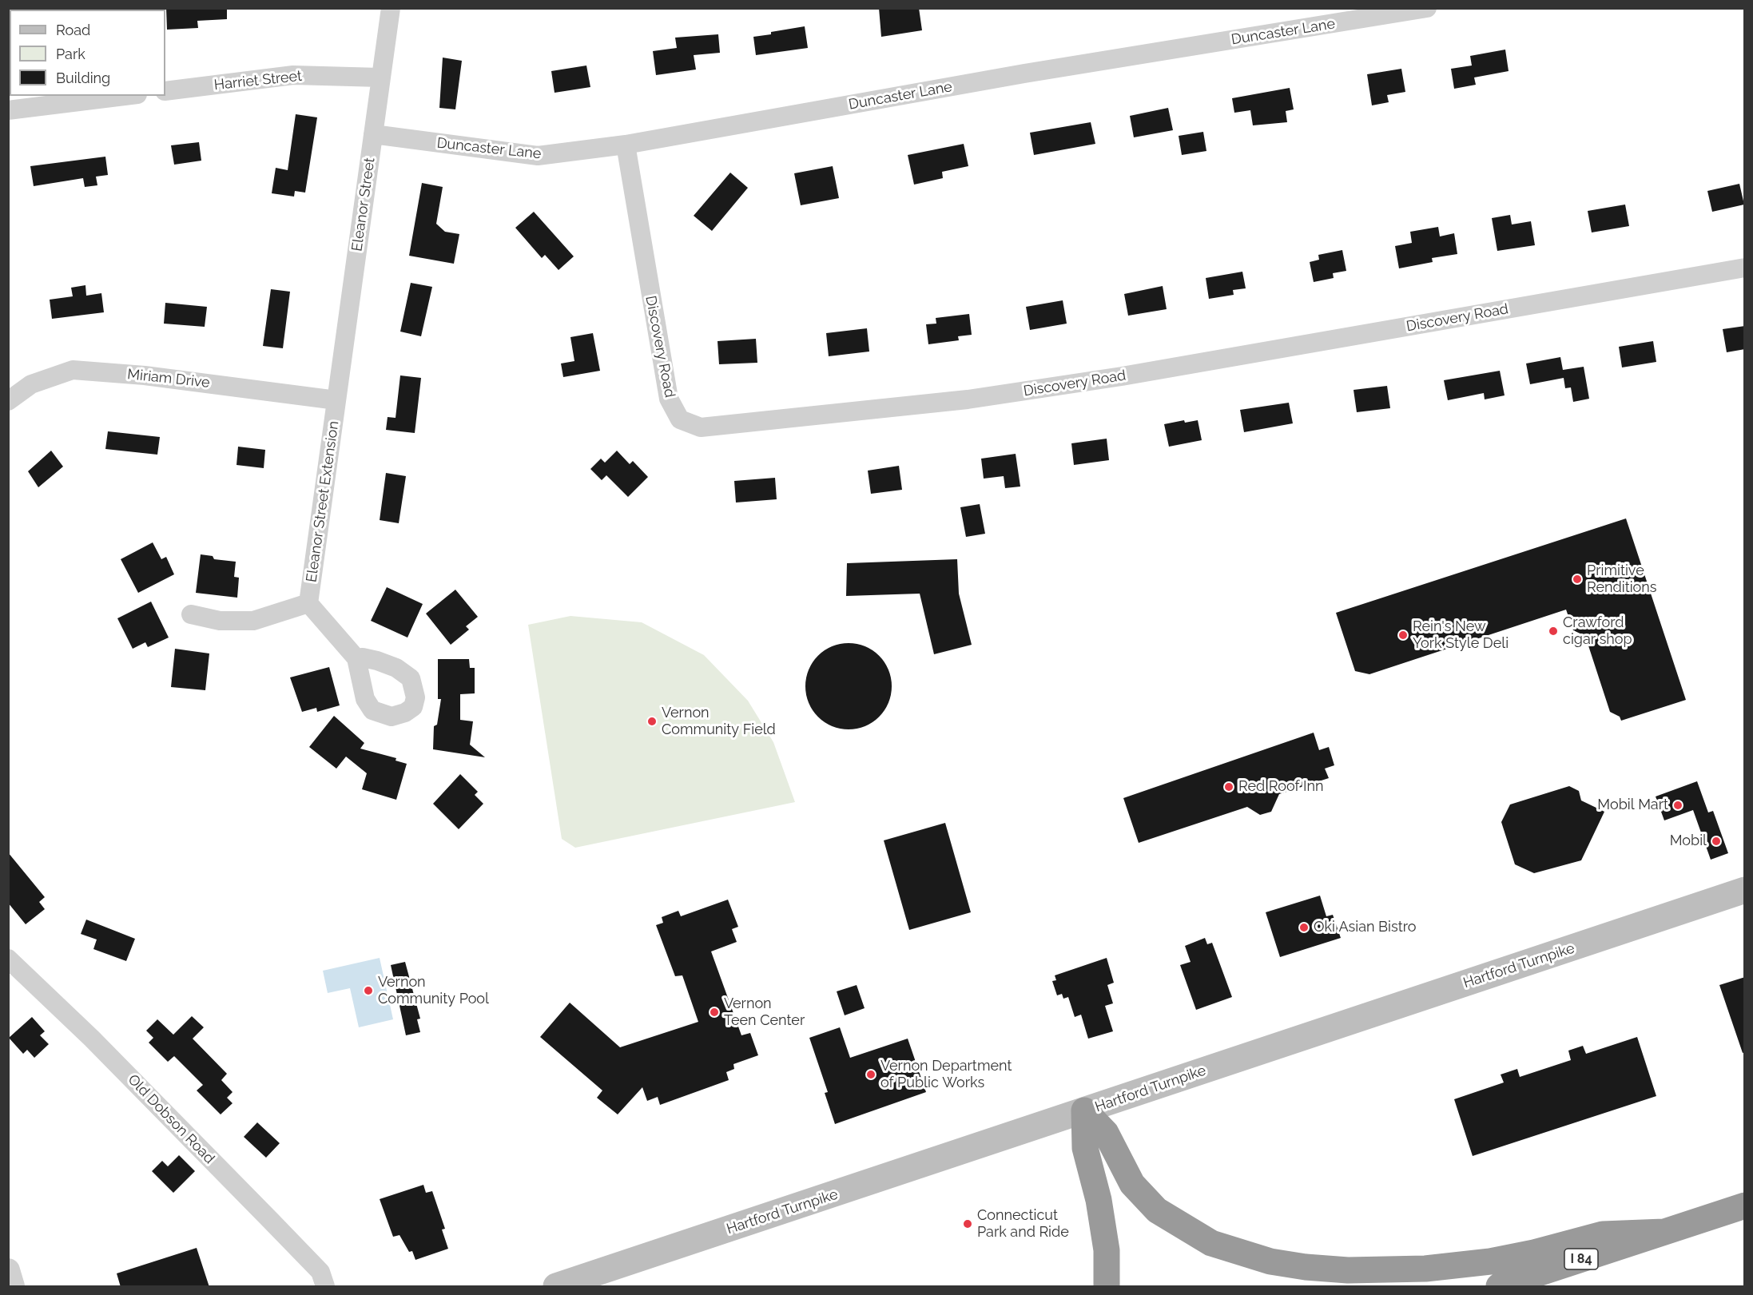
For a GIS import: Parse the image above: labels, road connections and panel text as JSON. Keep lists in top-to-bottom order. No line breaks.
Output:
{"streets":{"highway":["I 84"],"main road":["Hartford Turnpike"],"street":["Duncaster Lane","Harriet Street","Eleanor Street","Discovery Road","Miriam Drive","Eleanor Street Extension","Old Dobson Road"]},"crossings":[["Duncaster Lane","Eleanor Street"],["Duncaster Lane","Discovery Road"],["Harriet Street","Eleanor Street"],["Eleanor Street","Miriam Drive"],["Eleanor Street","Eleanor Street Extension"],["Miriam Drive","Eleanor Street Extension"]],"places":["Primitive Renditions","Crawford cigar shop","Rein's New York Style Deli","Vernon Community Field","Red Roof Inn","Mobil Mart","Mobil","Oki Asian Bistro","Vernon Community Pool","Vernon Teen Center","Vernon Department of Public Works","Connecticut Park and Ride"],"legend":["Road","Park","Building"]}
